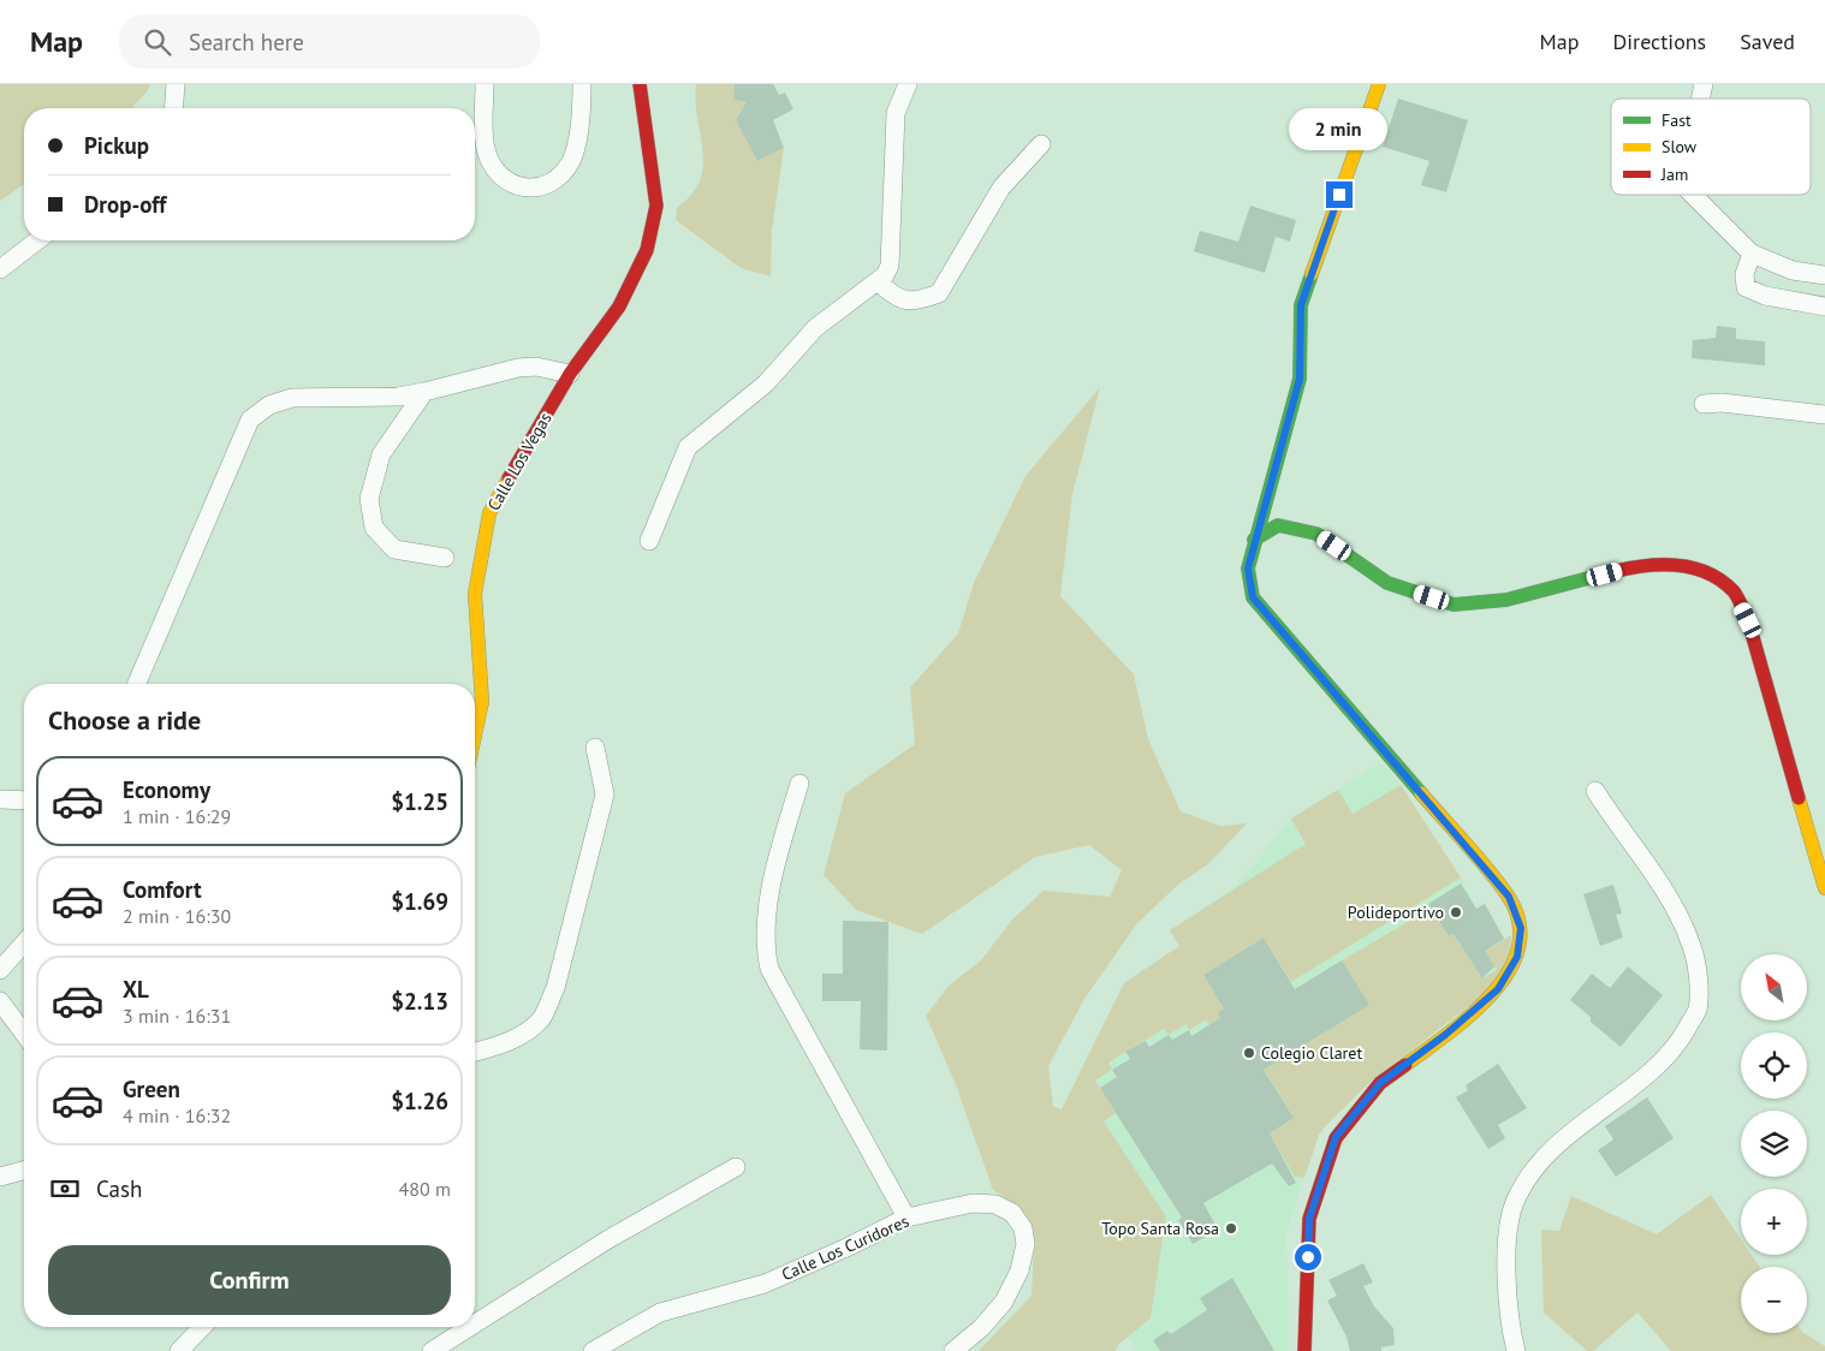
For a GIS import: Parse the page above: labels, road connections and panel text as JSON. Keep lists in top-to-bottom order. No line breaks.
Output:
{"streets":{"street":["Calle Los Vegas","Calle Los Curidores"]},"places":["Polideportivo","Colegio Claret","Topo Santa Rosa"],"legend":["Fast","Slow","Jam"],"north":"top left","page":{"header":"Map","search":"Search here","nav":["Map","Directions","Saved"],"bubble":"2 min","banner":["Pickup","Drop-off"],"heading":"Choose a ride","list":[{"name":"Economy","note":"1 min · 16:29","value":"$1.25"},{"name":"Comfort","note":"2 min · 16:30","value":"$1.69"},{"name":"XL","note":"3 min · 16:31","value":"$2.13"},{"name":"Green","note":"4 min · 16:32","value":"$1.26"}],"map_buttons":["+","−"],"pay":["Cash","480 m"],"buttons":"Confirm"}}
